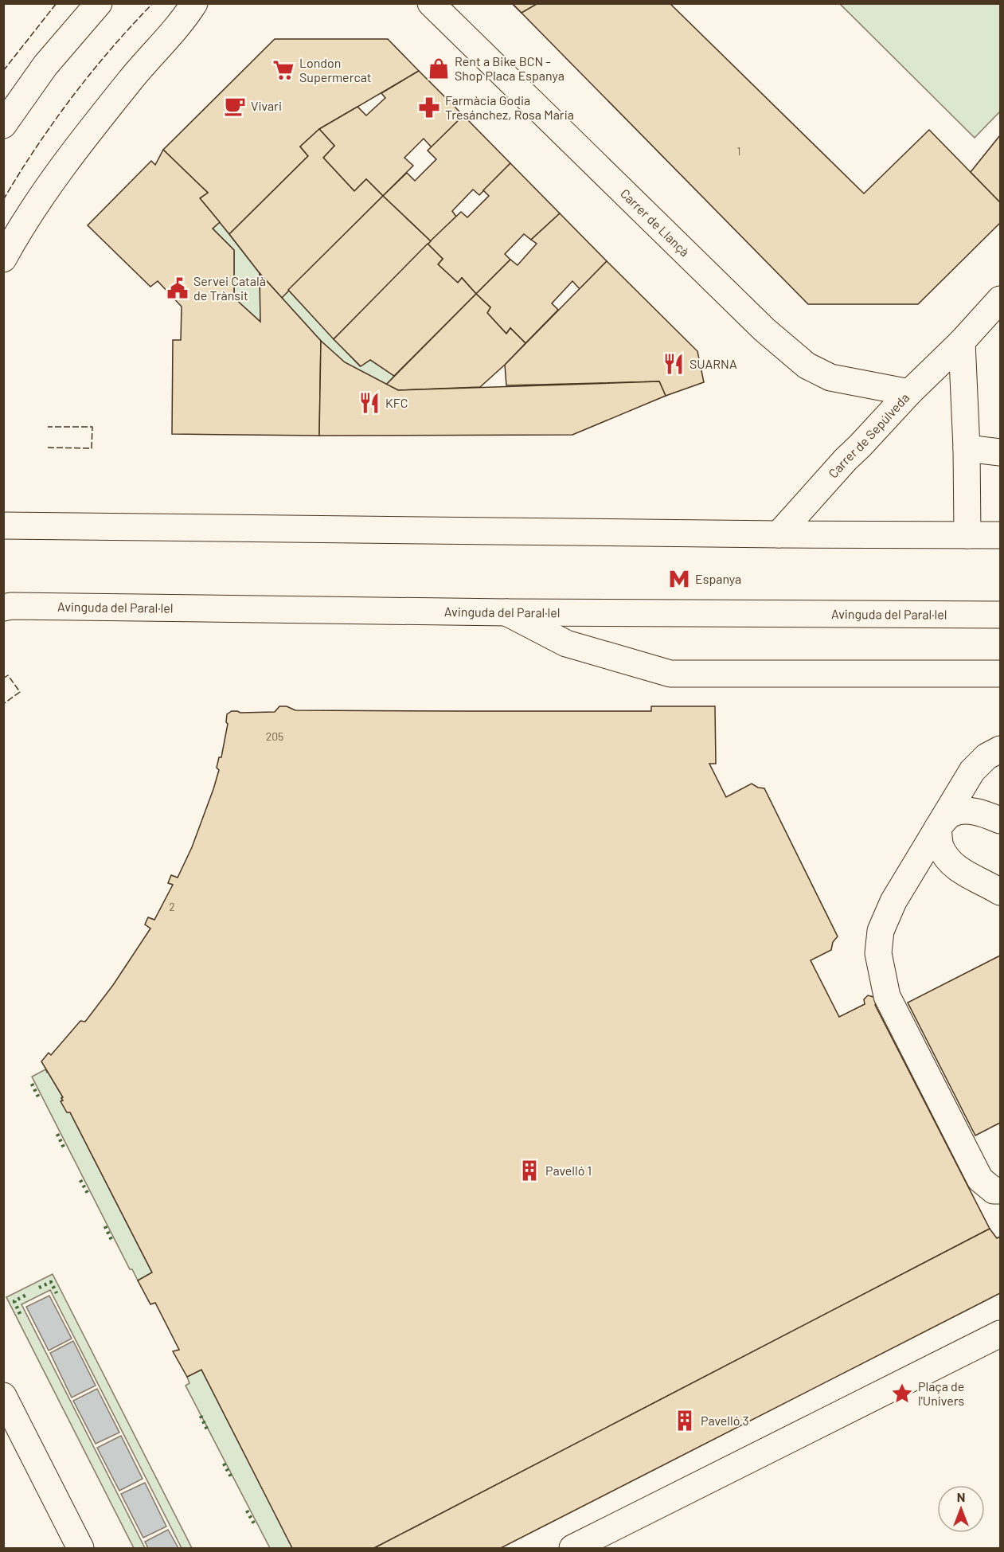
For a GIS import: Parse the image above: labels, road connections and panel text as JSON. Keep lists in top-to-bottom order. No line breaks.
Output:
{"streets":{"main road":["Carrer de Llançà","Carrer de Sepúlveda","Avinguda del Paral·lel"]},"crossings":[["Carrer de Llançà","Carrer de Sepúlveda"]],"places":{"shop":["Rent a Bike BCN - Shop Placa Espanya"],"supermarket":["London Supermercat"],"cafe":["Vivari"],"pharmacy":["Farmàcia Godia Tresánchez, Rosa Maria"],"public building":["Servei Català de Trànsit"],"restaurant":["SUARNA","KFC"],"metro station":["Espanya"],"building":["Pavelló 1","Pavelló 3"],"place":["Plaça de l'Univers"]},"house_numbers":["1","205","2"],"north":"top"}
